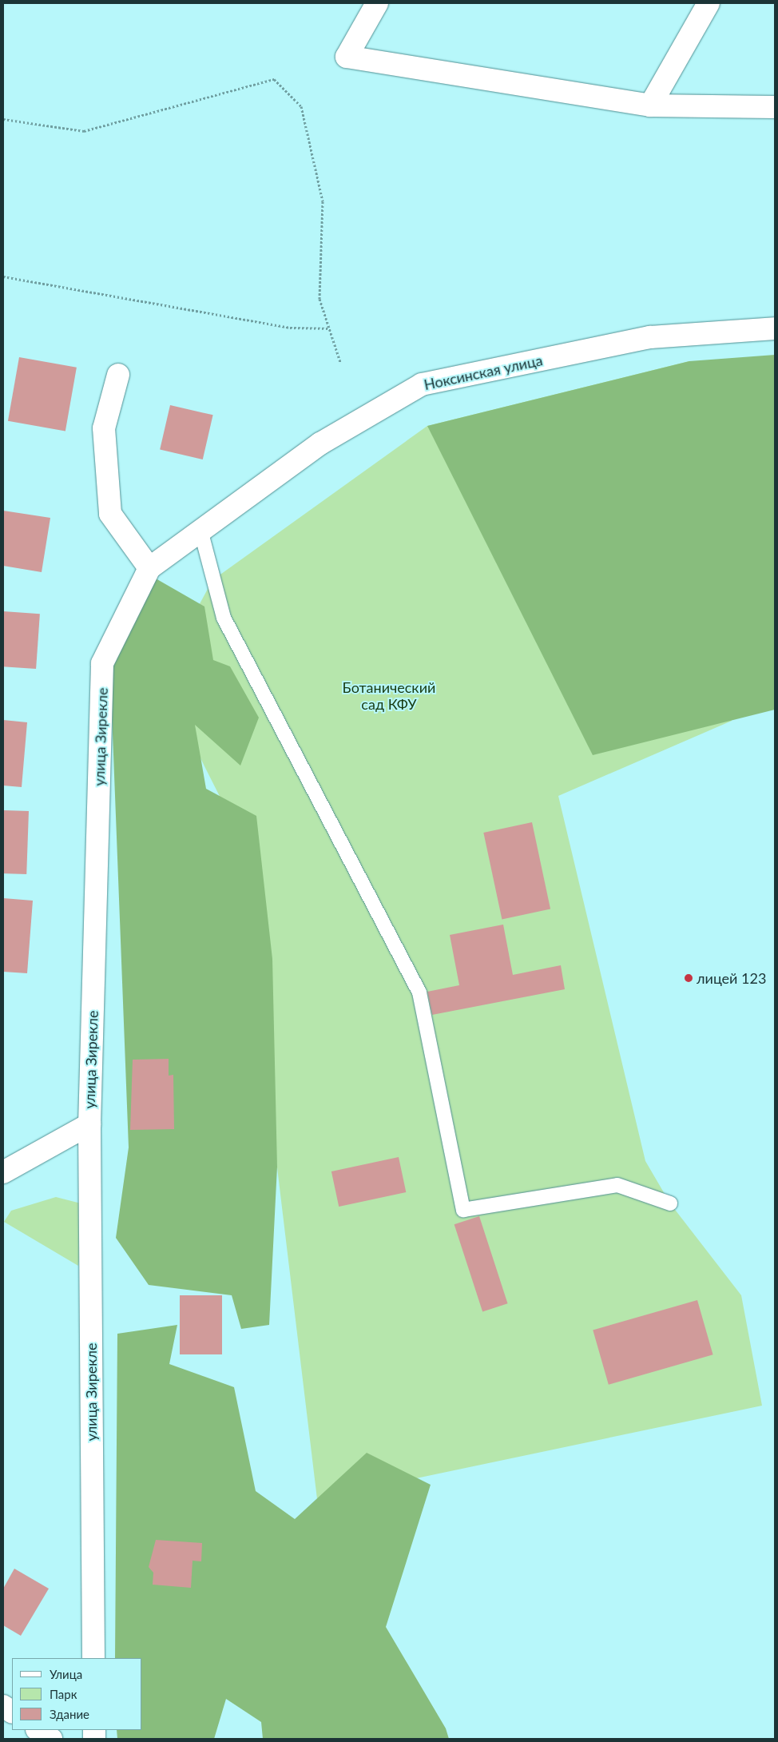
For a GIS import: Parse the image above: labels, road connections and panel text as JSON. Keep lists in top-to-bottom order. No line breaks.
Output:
{"streets":{"street":["Ноксинская улица","улица Зирекле"]},"crossings":[["Ноксинская улица","улица Зирекле"]],"parks":["Ботанический сад КФУ"],"places":["лицей 123"],"legend":["Улица","Парк","Здание"]}
